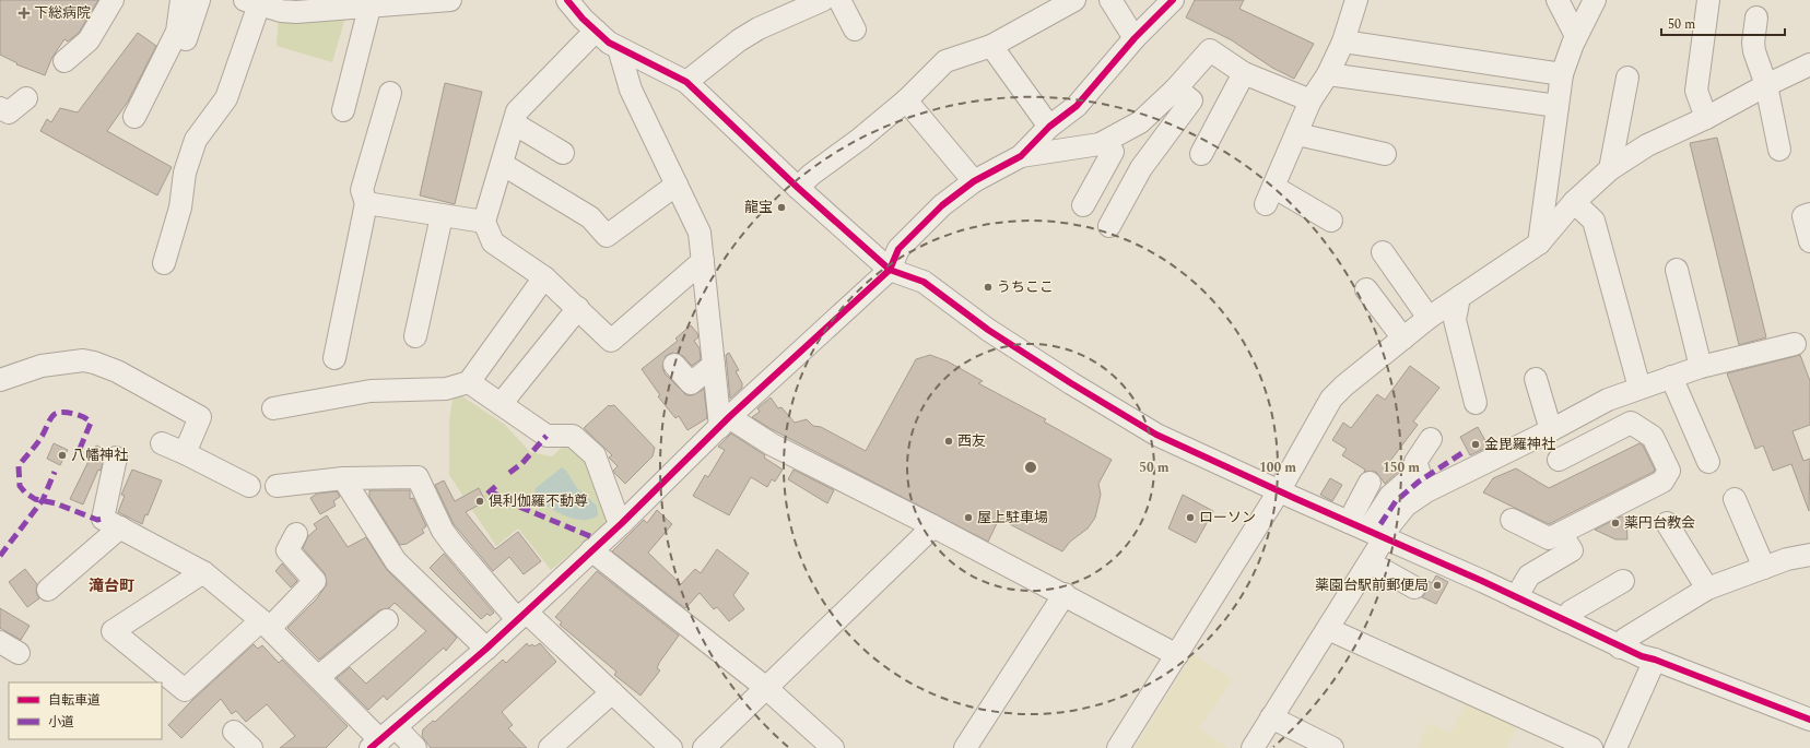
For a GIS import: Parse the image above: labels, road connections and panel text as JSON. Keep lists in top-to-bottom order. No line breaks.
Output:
{"districts":["滝台町"],"places":{"health":["下総病院"],"other":["龍宝","うちここ","西友","金毘羅神社","八幡神社","倶利伽羅不動尊","屋上駐車場","ローソン","薬円台教会","薬園台駅前郵便局"]},"legend":["自転車道","小道"],"scale_bar":"50 m","rings":["50 m","100 m","150 m"]}
